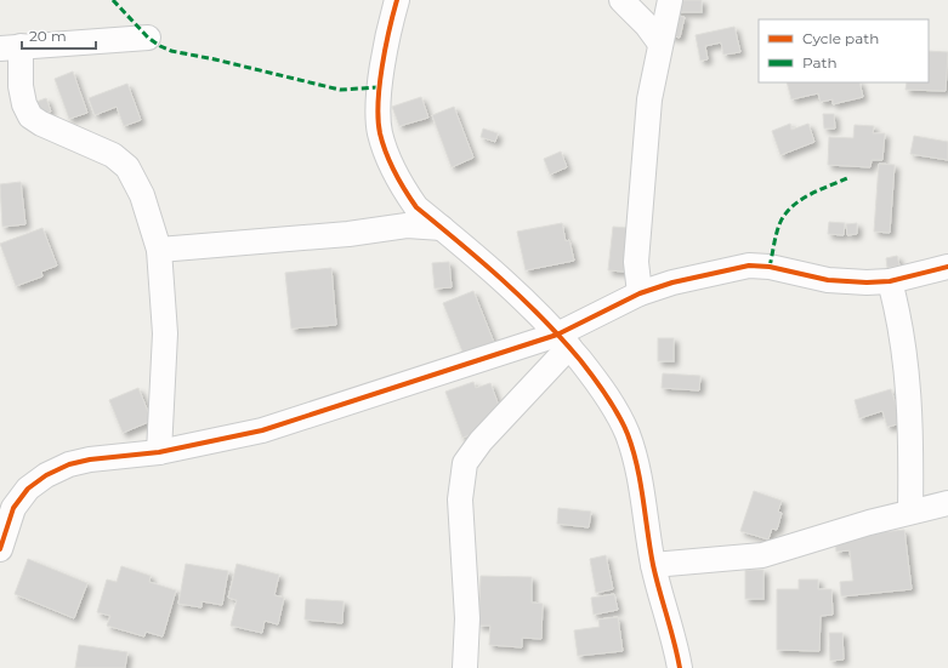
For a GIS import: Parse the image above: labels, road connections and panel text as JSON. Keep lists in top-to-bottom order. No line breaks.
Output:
{"legend":["Cycle path","Path"],"scale_bar":"20 m"}
